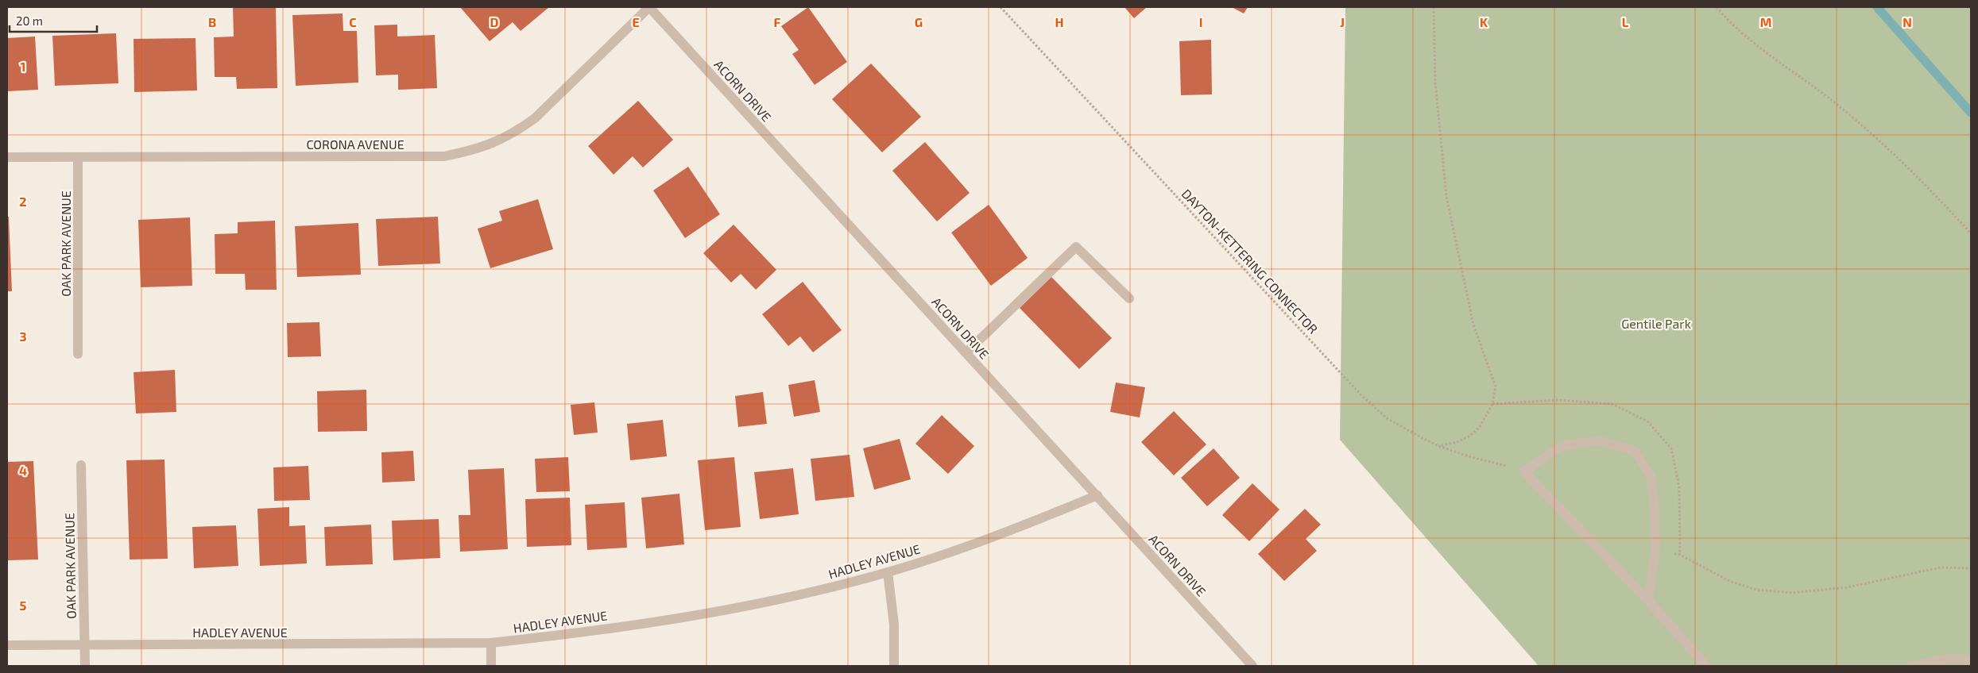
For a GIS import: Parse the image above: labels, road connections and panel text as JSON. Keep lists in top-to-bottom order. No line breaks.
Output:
{"streets":{"street":["ACORN DRIVE","CORONA AVENUE","OAK PARK AVENUE","HADLEY AVENUE"],"path":["DAYTON-KETTERING CONNECTOR"]},"crossings":[["ACORN DRIVE","CORONA AVENUE"],["ACORN DRIVE","HADLEY AVENUE"],["CORONA AVENUE","OAK PARK AVENUE"],["OAK PARK AVENUE","HADLEY AVENUE"]],"parks":["Gentile Park"],"scale_bar":"20 m","grid":{"columns":["B","C","D","E","F","G","H","I","J","K","L","M","N"],"rows":["1","2","3","4","5"]}}
